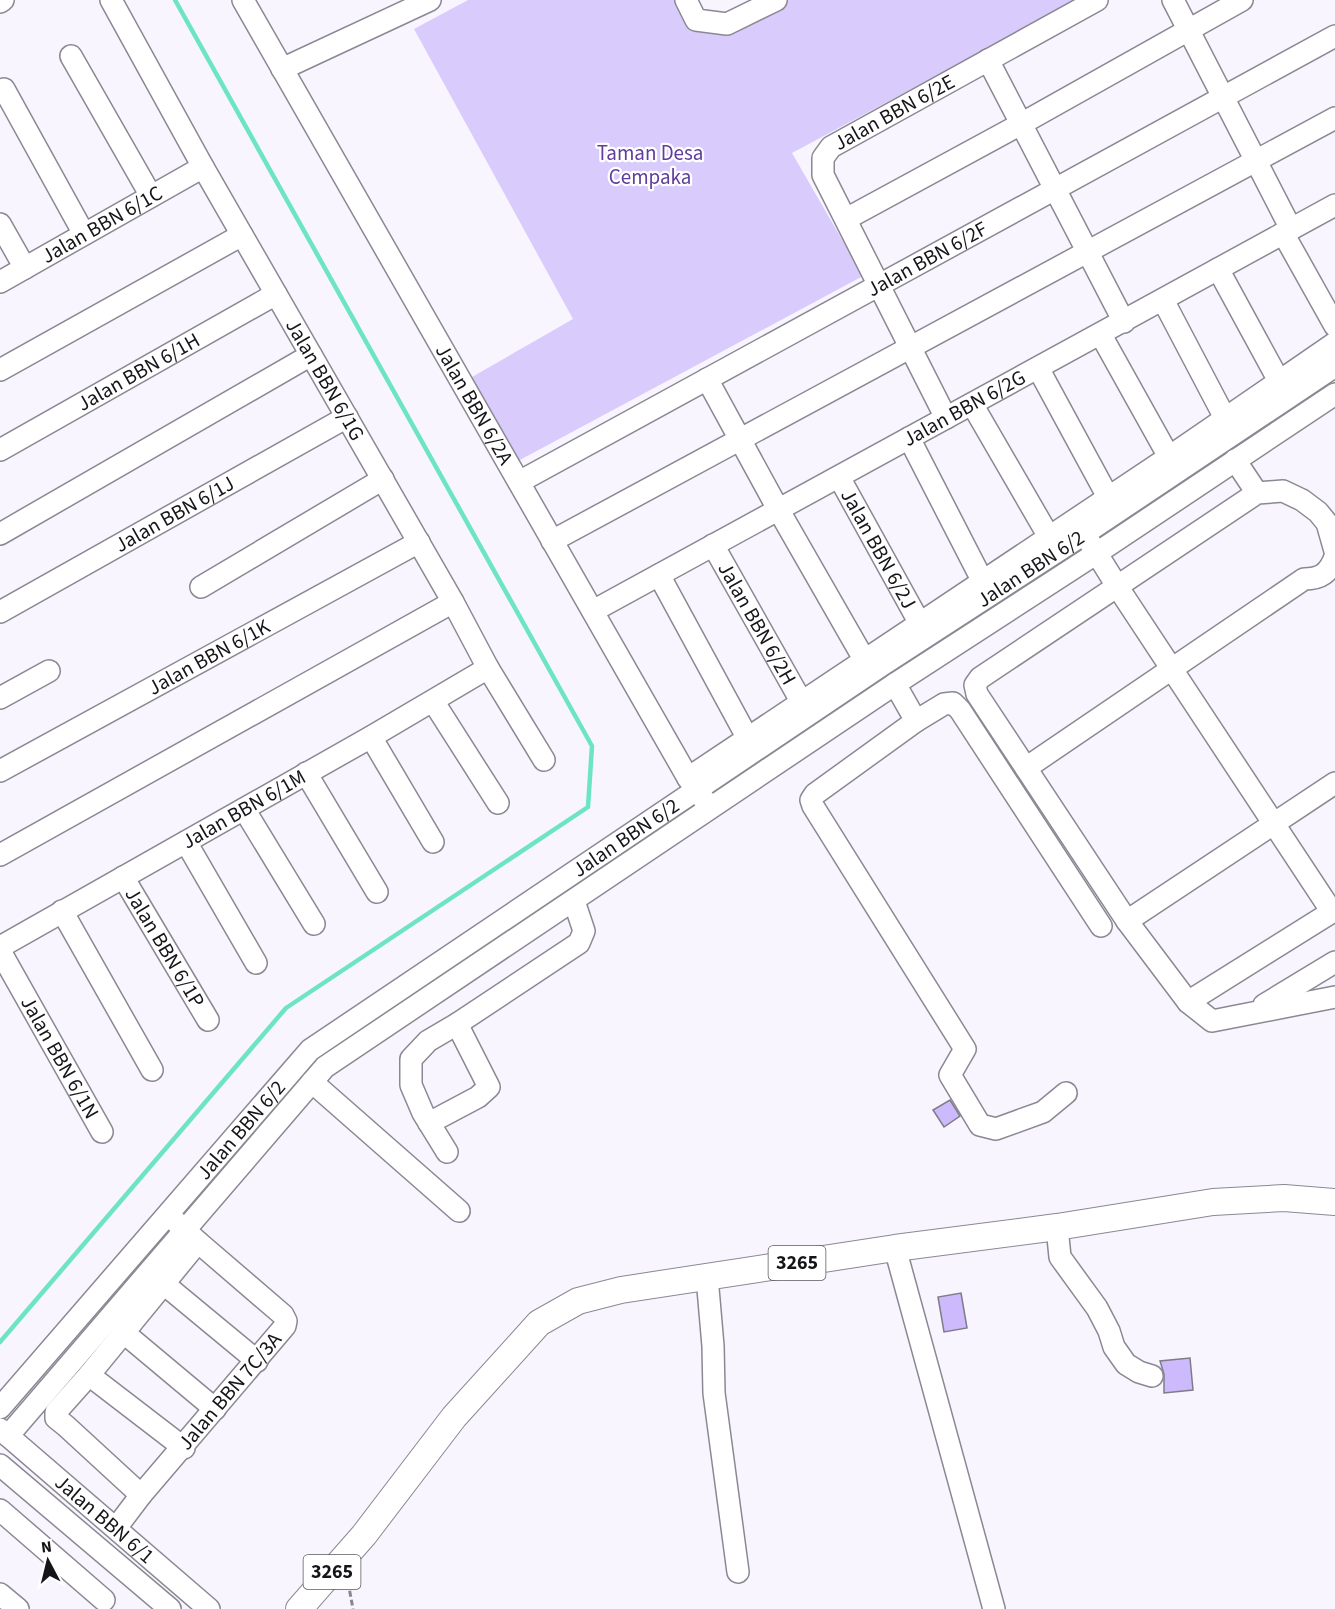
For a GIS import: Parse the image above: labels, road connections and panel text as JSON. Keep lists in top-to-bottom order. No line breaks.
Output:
{"streets":{"main road":["3265"],"street":["Jalan BBN 6/2E","Jalan BBN 6/1C","Jalan BBN 6/2F","Jalan BBN 6/1H","Jalan BBN 6/1G","Jalan BBN 6/2A","Jalan BBN 6/2G","Jalan BBN 6/1J","Jalan BBN 6/2J","Jalan BBN 6/2","Jalan BBN 6/2H","Jalan BBN 6/1K","Jalan BBN 6/1M","Jalan BBN 6/1P","Jalan BBN 6/1N","Jalan BBN 7C/3A","Jalan BBN 6/1"]},"crossings":[["Jalan BBN 6/2E","Jalan BBN 6/2F"],["Jalan BBN 6/2E","Jalan BBN 6/2G"],["Jalan BBN 6/1C","Jalan BBN 6/1G"],["Jalan BBN 6/2F","Jalan BBN 6/2A"],["Jalan BBN 6/1H","Jalan BBN 6/1G"],["Jalan BBN 6/1G","Jalan BBN 6/1J"],["Jalan BBN 6/1G","Jalan BBN 6/1K"],["Jalan BBN 6/1G","Jalan BBN 6/1M"],["Jalan BBN 6/2A","Jalan BBN 6/2G"],["Jalan BBN 6/2A","Jalan BBN 6/2"],["Jalan BBN 6/2G","Jalan BBN 6/2J"],["Jalan BBN 6/2G","Jalan BBN 6/2H"],["Jalan BBN 6/2","Jalan BBN 7C/3A"],["Jalan BBN 6/2","Jalan BBN 6/1"],["Jalan BBN 6/1M","Jalan BBN 6/1P"],["Jalan BBN 6/1M","Jalan BBN 6/1N"],["Jalan BBN 7C/3A","Jalan BBN 6/1"]],"parks":["Taman Desa Cempaka"],"north":"top"}
